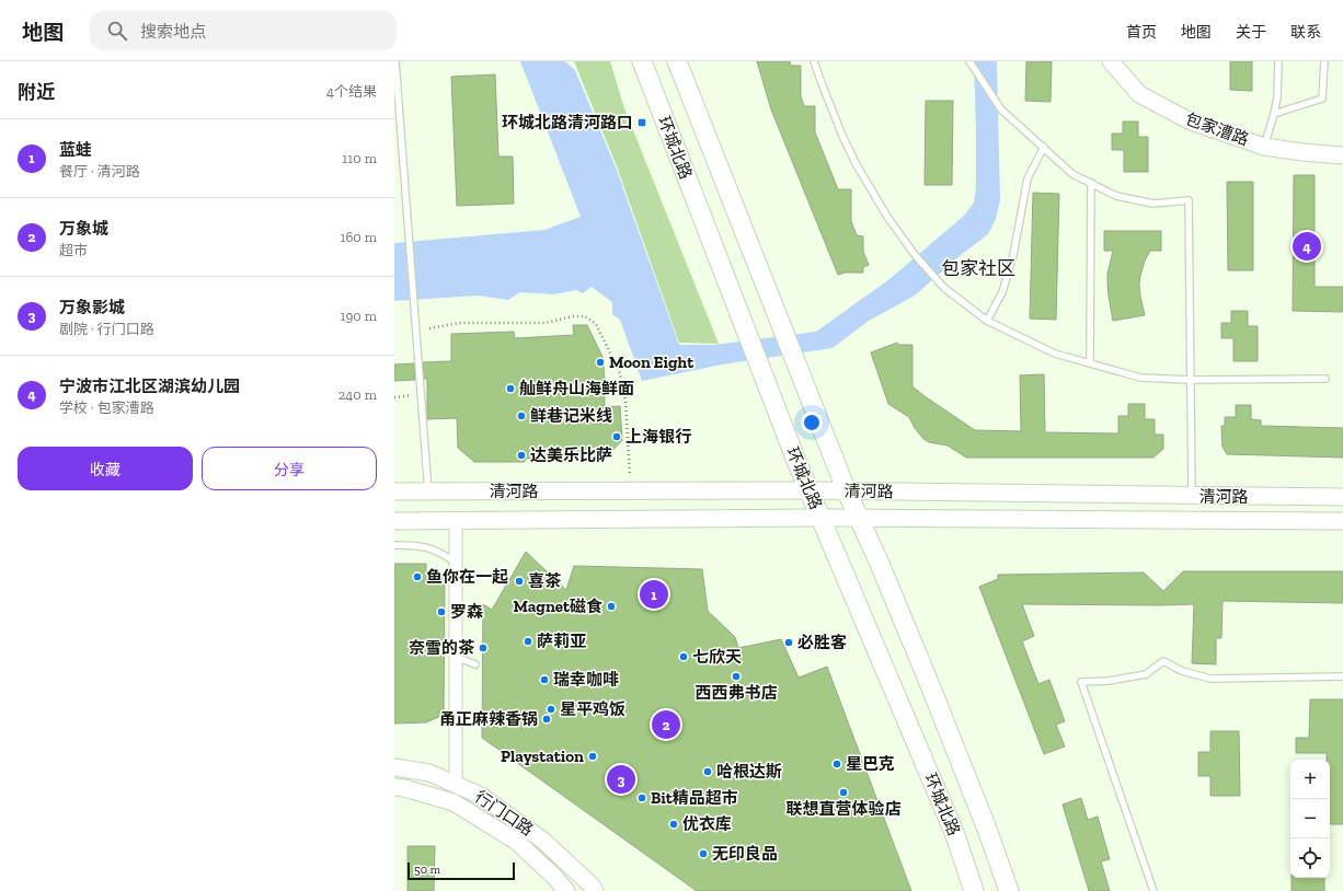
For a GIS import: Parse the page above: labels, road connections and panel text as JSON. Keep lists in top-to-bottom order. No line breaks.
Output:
{"streets":{"main road":["包家漕路","环城北路","清河路","行门口路"]},"crossings":[["环城北路","清河路"]],"districts":["包家社区"],"places":{"transit":["环城北路清河路口"],"other":["Moon Eight","舢鲜舟山海鲜面","鲜巷记米线","上海银行","达美乐比萨","鱼你在一起","喜茶","Magnet磁食","罗森","萨莉亚","必胜客","奈雪的茶","七欣天","西西弗书店","瑞幸咖啡","星平鸡饭","甬正麻辣香锅","Playstation","星巴克","哈根达斯","联想直营体验店","Bit精品超市","优衣库","无印良品"]},"scale_bar":"50 m","page":{"header":"地图","search":"搜索地点","nav":["首页","地图","关于","联系"],"heading":["附近","4个结果"],"list":[{"mark":"1","name":"蓝蛙","note":"餐厅 · 清河路","value":"110 m"},{"mark":"2","name":"万象城","note":"超市","value":"160 m"},{"mark":"3","name":"万象影城","note":"剧院 · 行门口路","value":"190 m"},{"mark":"4","name":"宁波市江北区湖滨幼儿园","note":"学校 · 包家漕路","value":"240 m"}],"pins":["4","1","2","3"],"buttons":["收藏","分享"],"map_buttons":["+","−"],"scale":"50 m"}}
